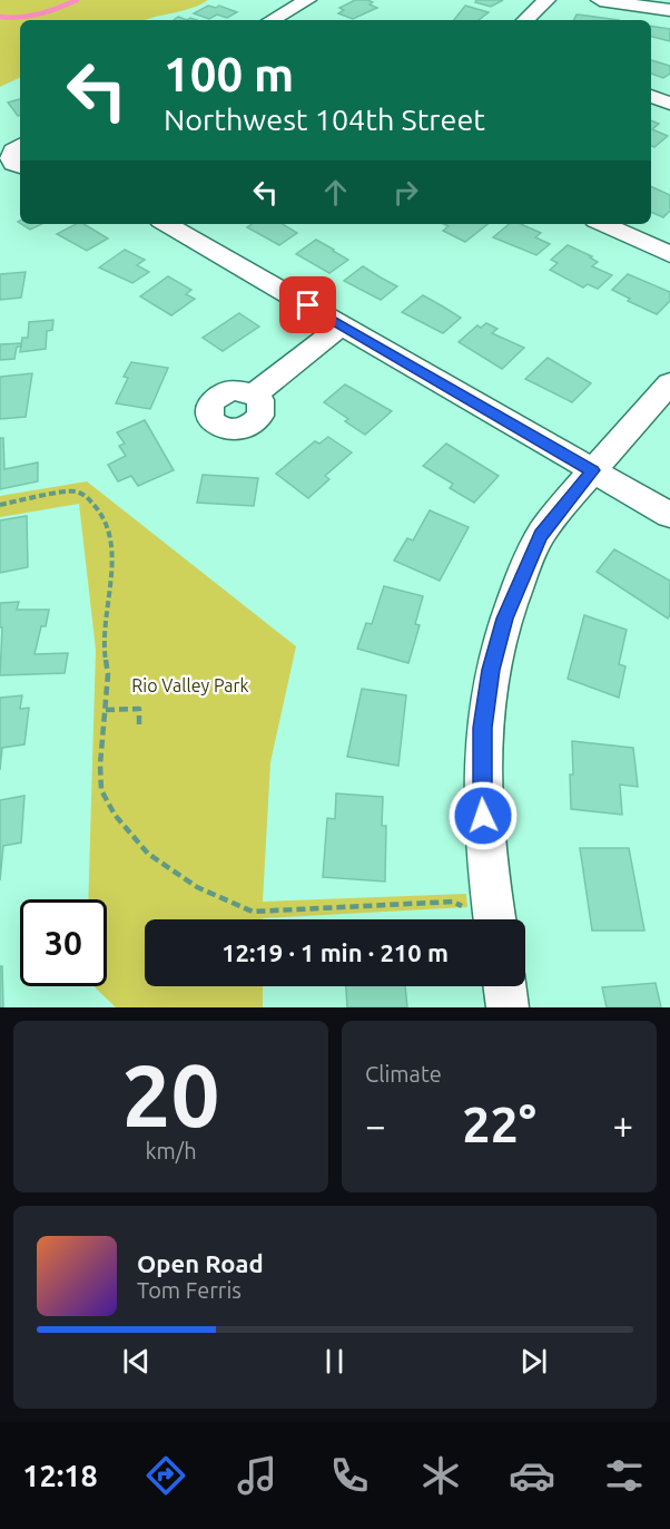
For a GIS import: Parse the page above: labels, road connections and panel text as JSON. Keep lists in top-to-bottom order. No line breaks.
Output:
{"parks":["Rio Valley Park"],"page":{"turn":["100 m","Northwest 104th Street"],"limit":"30","trip":"12:19 · 1 min · 210 m","tile":[["20","km/h"],"Climate"],"heat":["−","22°","+"],"song":["Open Road","Tom Ferris"],"tabs":"12:18"}}
